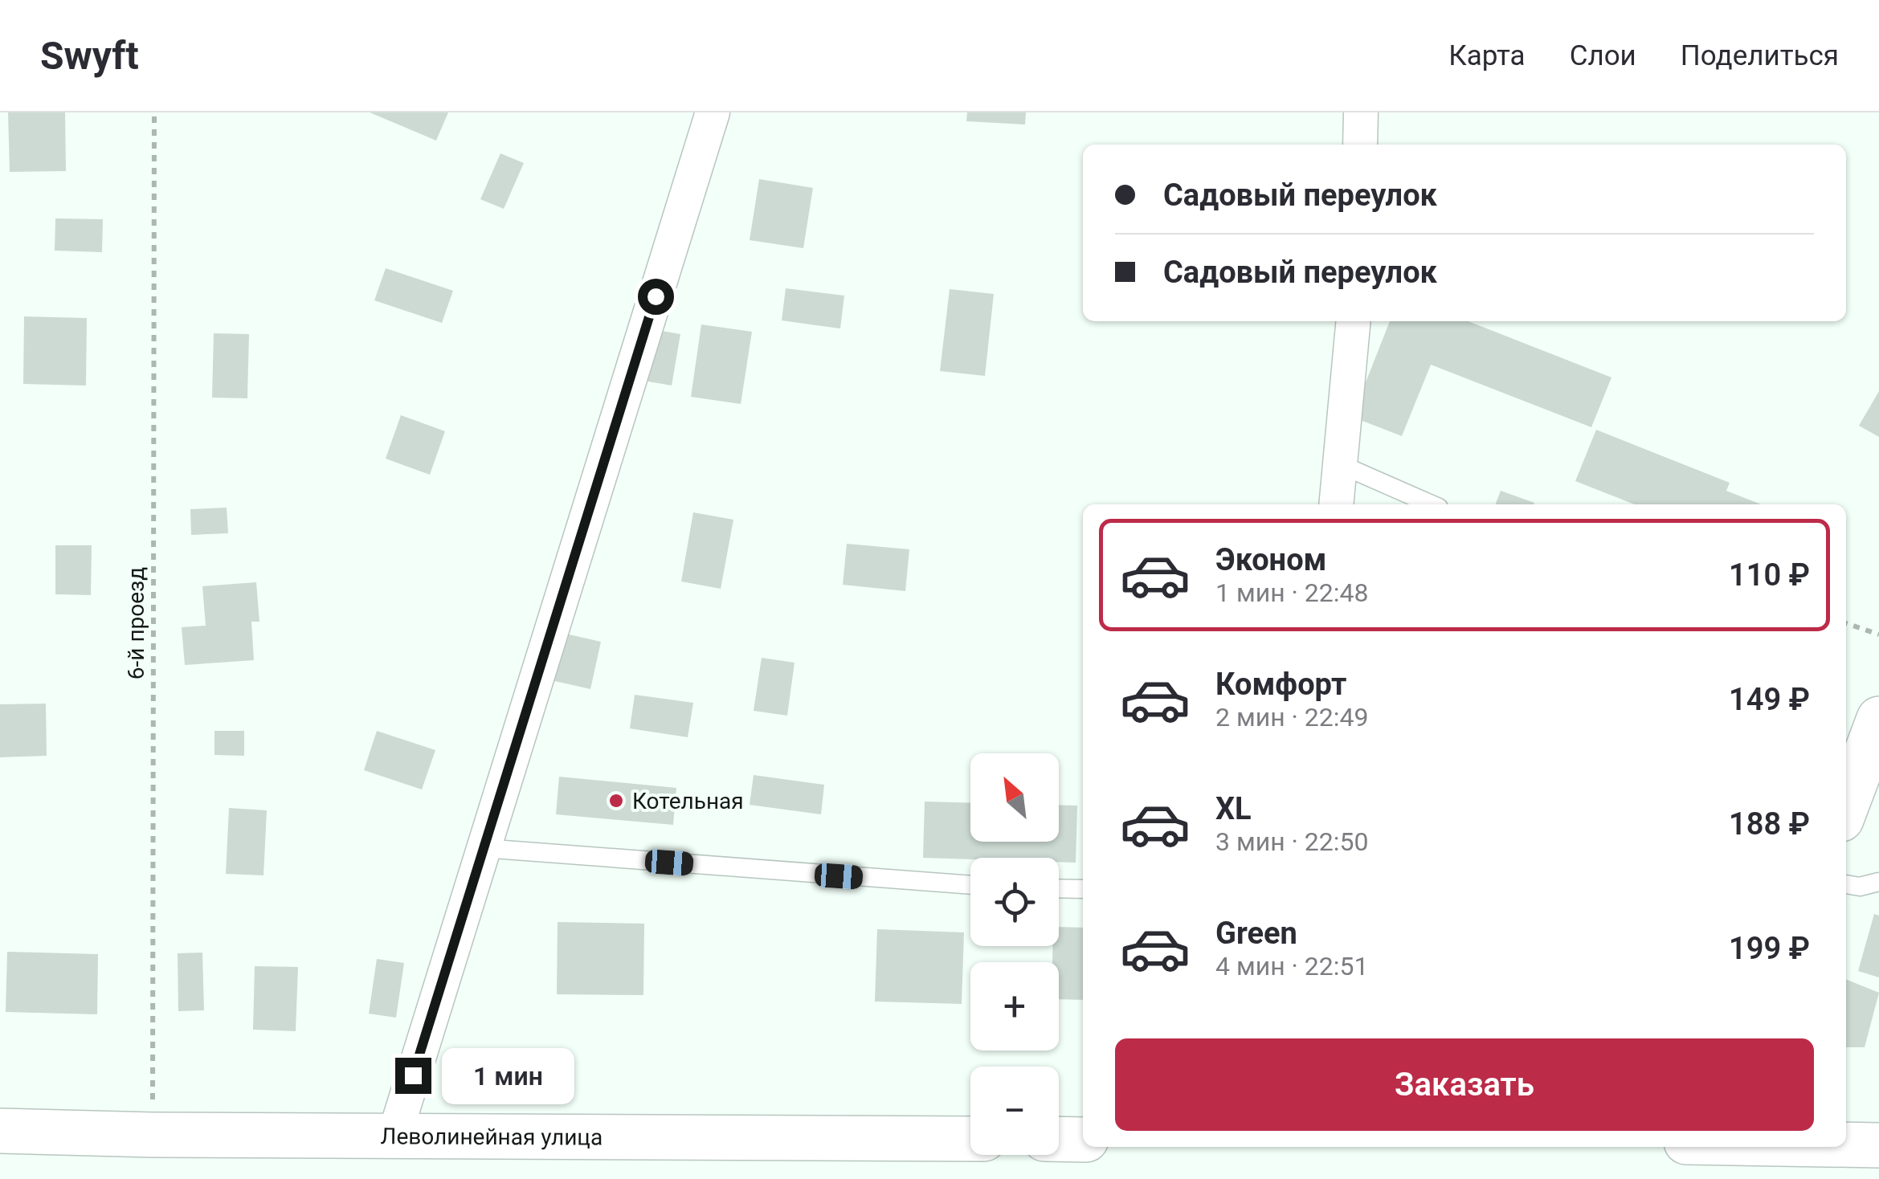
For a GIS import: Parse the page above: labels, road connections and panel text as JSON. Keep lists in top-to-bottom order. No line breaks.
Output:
{"streets":{"main road":["Леволинейная улица"],"path":["6-й проезд"]},"crossings":[["6-й проезд","Леволинейная улица"]],"places":["Котельная"],"north":"top left","page":{"header":"Swyft","nav":["Карта","Слои","Поделиться"],"banner":["Садовый переулок","Садовый переулок"],"list":[{"name":"Эконом","note":"1 мин · 22:48","value":"110 ₽"},{"name":"Комфорт","note":"2 мин · 22:49","value":"149 ₽"},{"name":"XL","note":"3 мин · 22:50","value":"188 ₽"},{"name":"Green","note":"4 мин · 22:51","value":"199 ₽"}],"map_buttons":["+","−"],"buttons":"Заказать","bubble":"1 мин"}}
